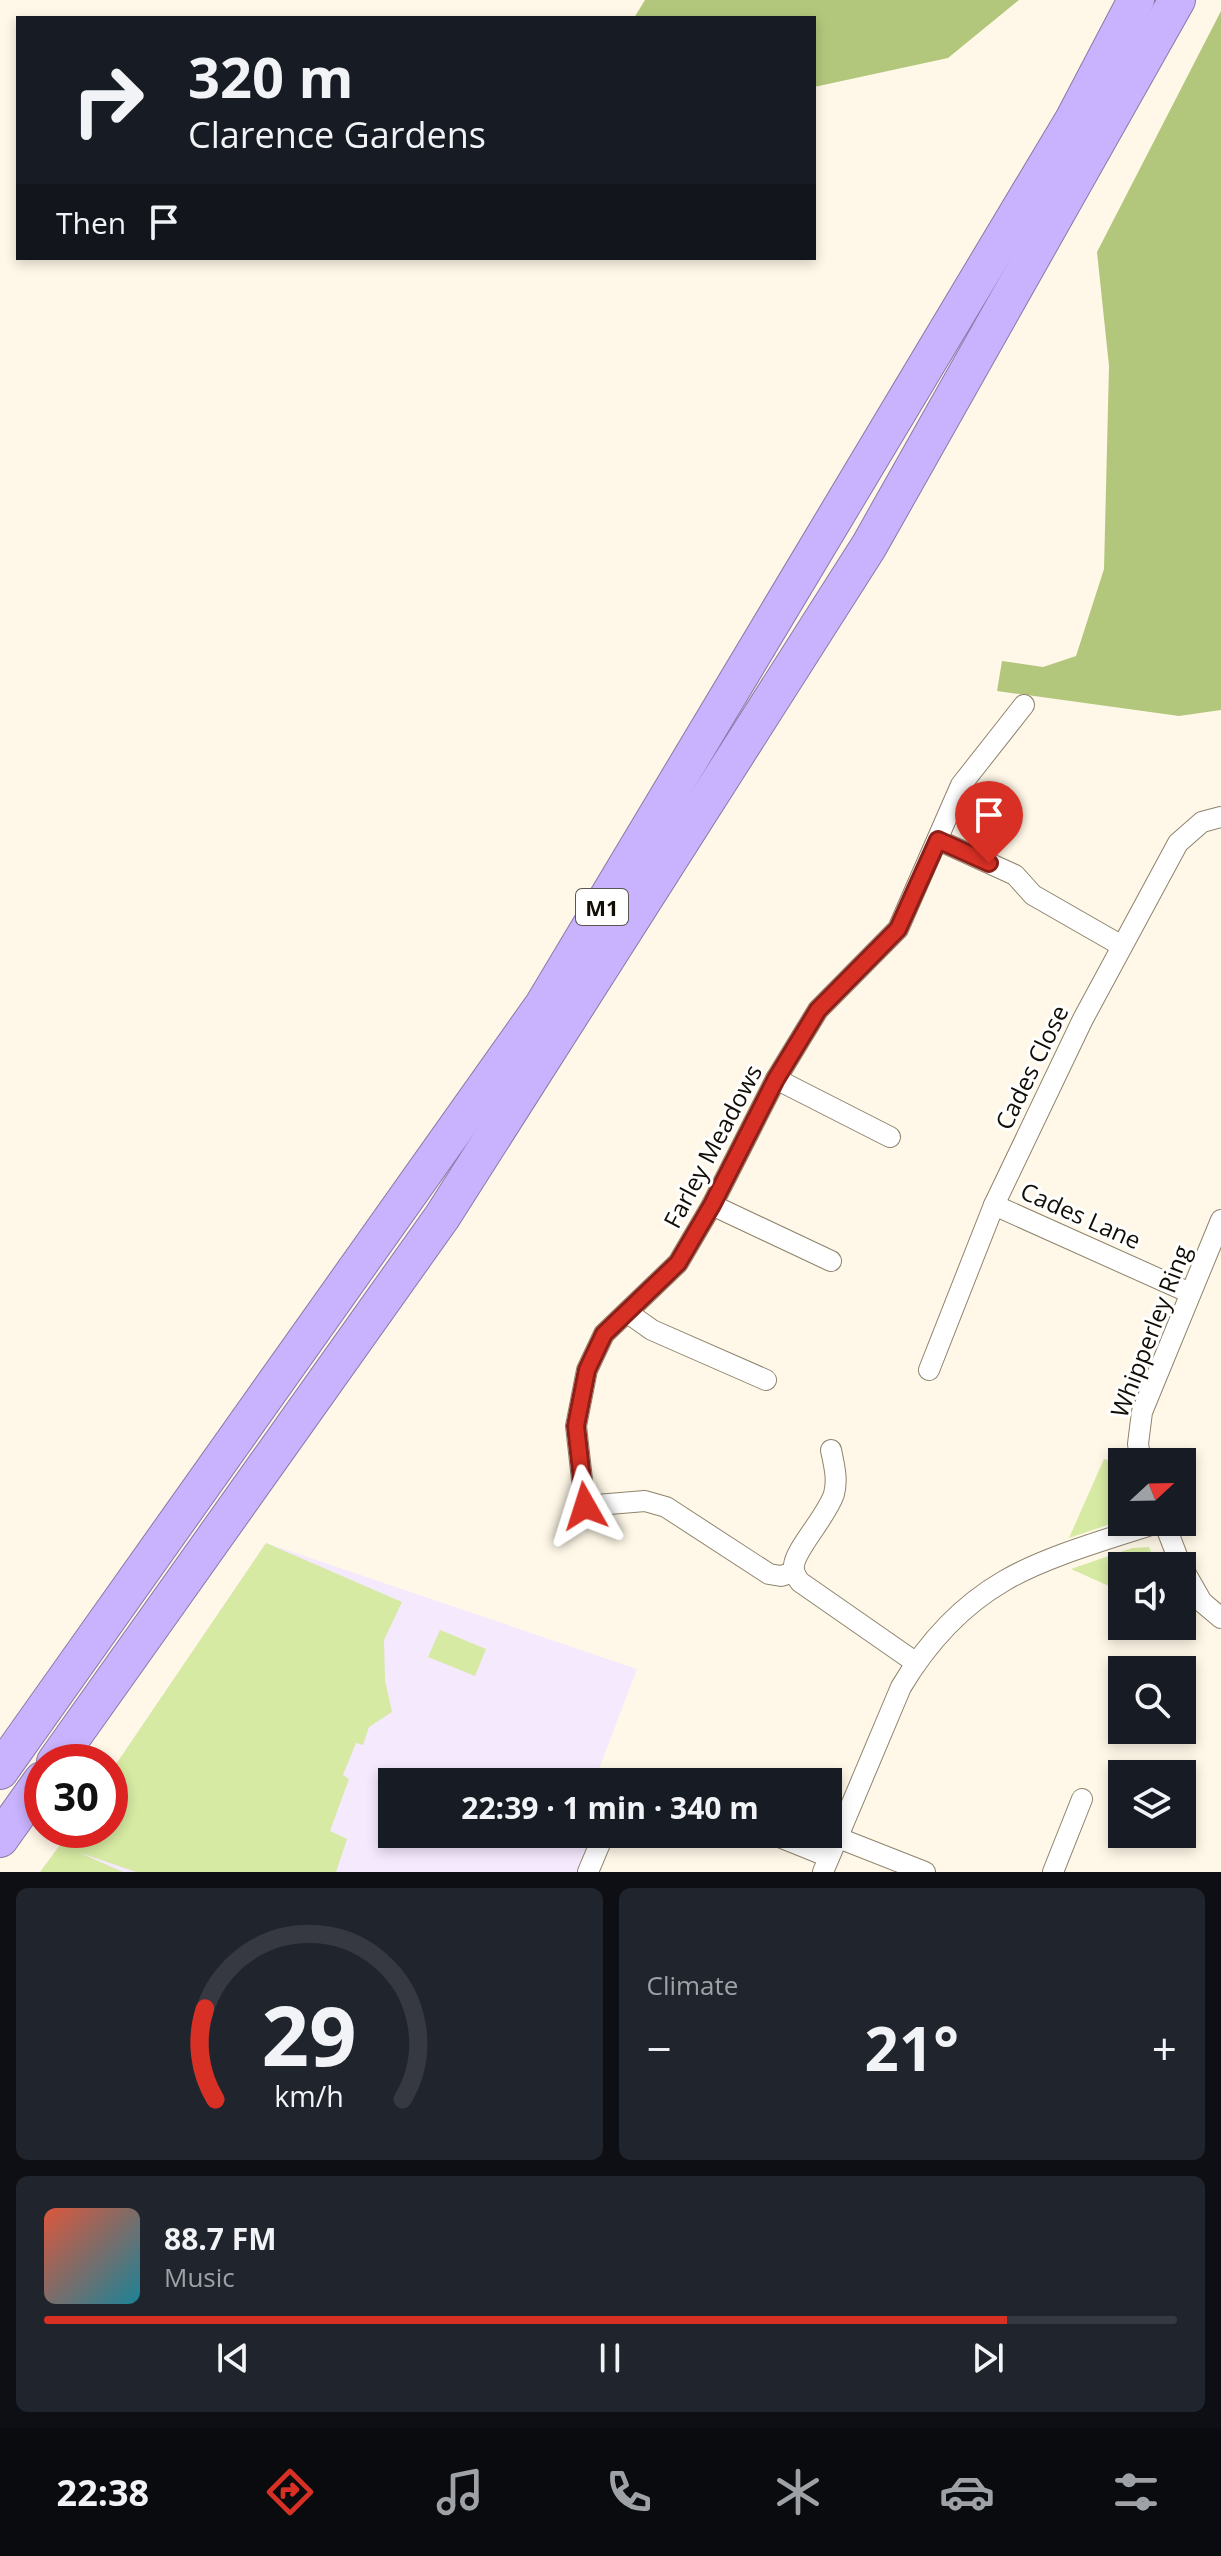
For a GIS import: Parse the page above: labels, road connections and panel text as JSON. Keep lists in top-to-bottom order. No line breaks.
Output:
{"streets":{"highway":["M1"],"street":["Cades Close","Farley Meadows","Cades Lane","Whipperley Ring"]},"crossings":[["Cades Close","Cades Lane"],["Cades Lane","Whipperley Ring"]],"north":"right","page":{"turn":["320 m","Clarence Gardens"],"then":"Then","limit":"30","trip":"22:39 · 1 min · 340 m","tile":"Climate","heat":["−","21°","+"],"song":["88.7 FM","Music"],"tabs":"22:38","gauge":["29","km/h"]}}
